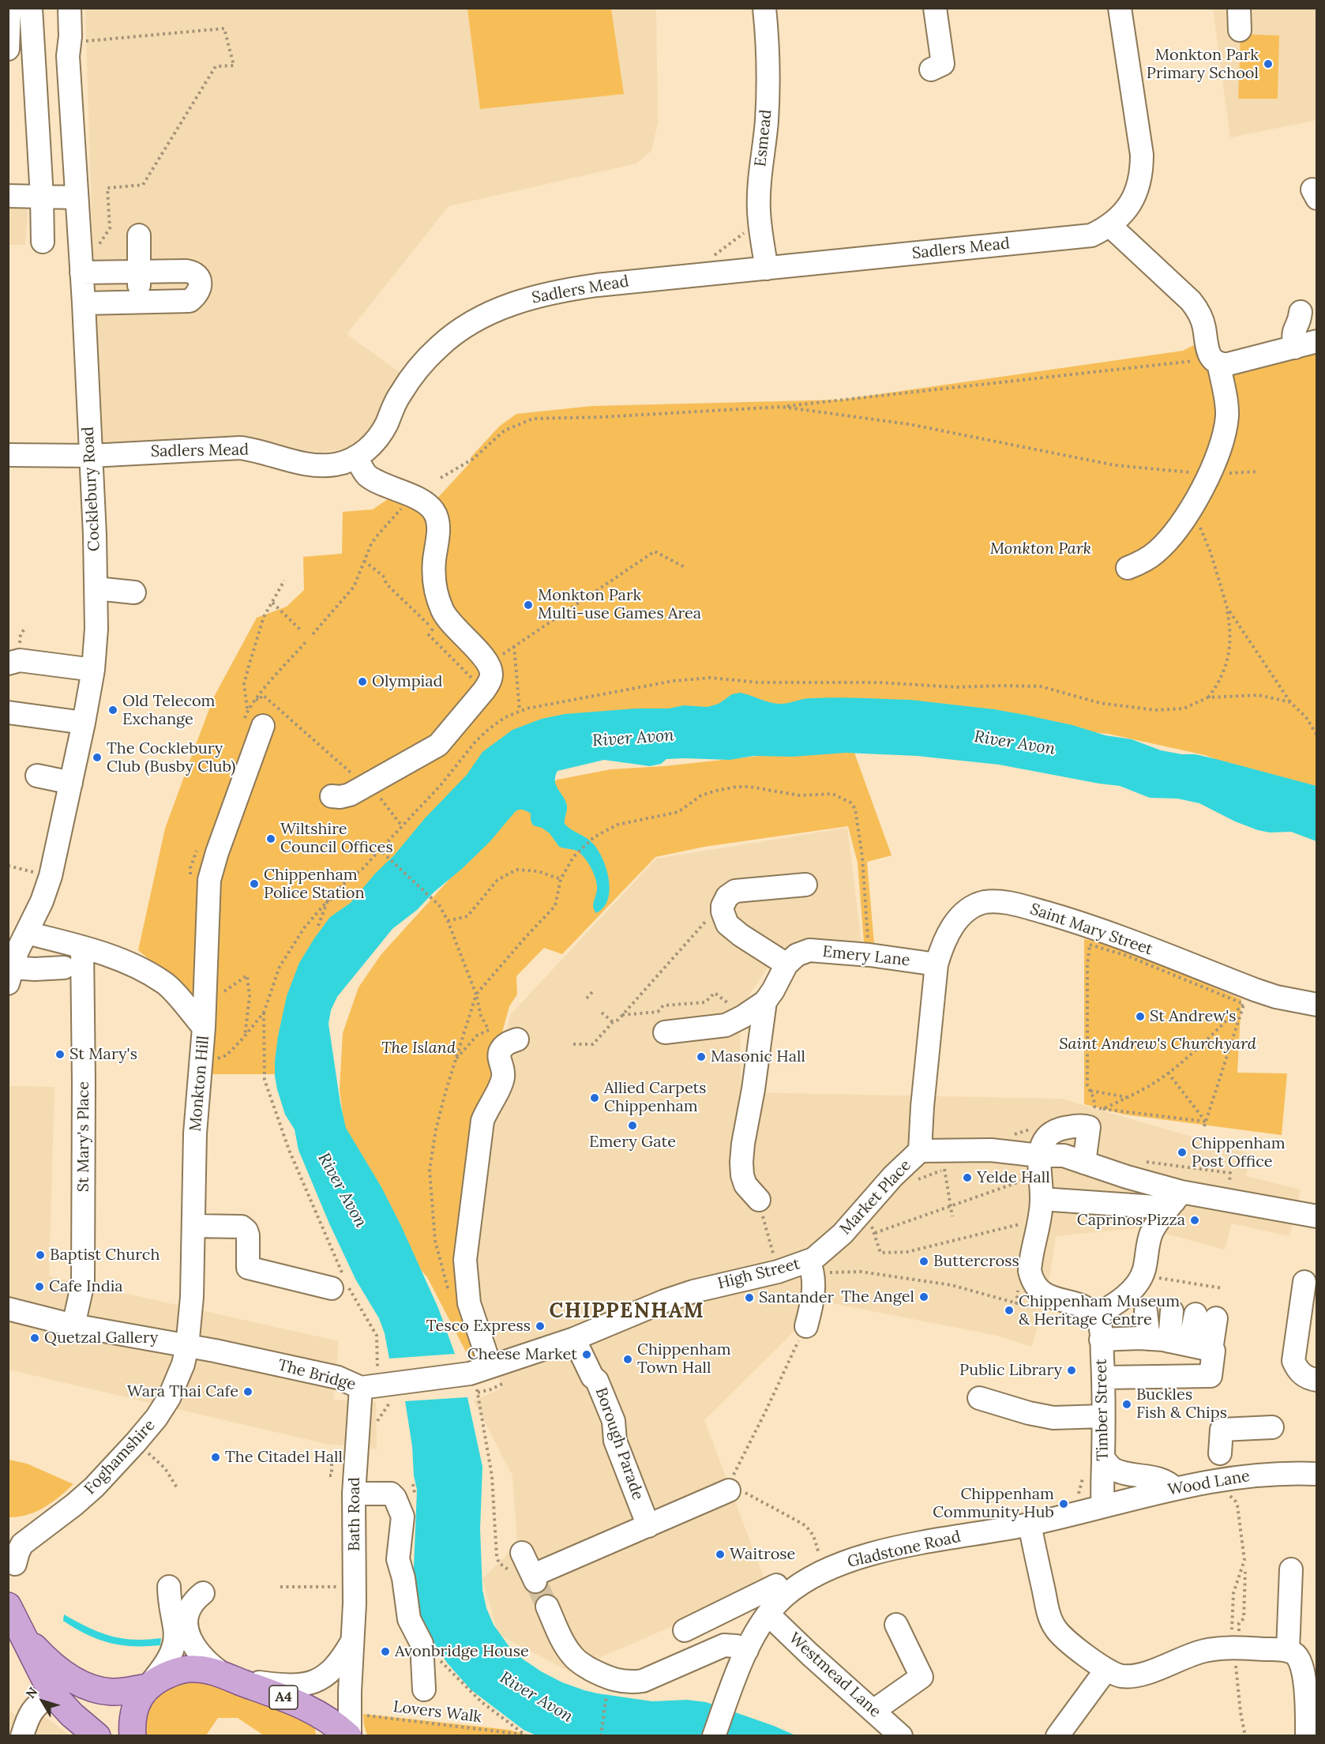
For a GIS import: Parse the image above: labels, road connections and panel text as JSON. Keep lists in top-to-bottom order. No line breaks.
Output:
{"streets":{"main road":["A4"],"street":["Esmead","Sadlers Mead","Cocklebury Road","Saint Mary Street","Emery Lane","Monkton Hill","St Mary's Place","Market Place","High Street","The Bridge","Timber Street","Borough Parade","Foghamshire","Wood Lane","Bath Road","Gladstone Road","Westmead Lane"],"path":["Lovers Walk"]},"crossings":[["Esmead","Sadlers Mead"],["Sadlers Mead","Cocklebury Road"],["Cocklebury Road","Monkton Hill"],["Saint Mary Street","Emery Lane"],["Saint Mary Street","Market Place"],["Monkton Hill","St Mary's Place"],["Monkton Hill","The Bridge"],["Monkton Hill","Foghamshire"],["St Mary's Place","The Bridge"],["Market Place","High Street"],["High Street","The Bridge"],["High Street","Borough Parade"],["The Bridge","Foghamshire"],["The Bridge","Bath Road"],["Timber Street","Wood Lane"],["Timber Street","Gladstone Road"],["Wood Lane","Gladstone Road"],["Bath Road","A4"],["Gladstone Road","Westmead Lane"]],"districts":["CHIPPENHAM"],"water":["River Avon"],"parks":["Monkton Park","Saint Andrew's Churchyard","The Island"],"places":["Monkton Park Primary School","Monkton Park Multi-use Games Area","Olympiad","Old Telecom Exchange","The Cocklebury Club (Busby Club)","Wiltshire Council Offices","Chippenham Police Station","St Andrew's","St Mary's","Masonic Hall","Allied Carpets Chippenham","Emery Gate","Chippenham Post Office","Yelde Hall","Caprinos Pizza","Baptist Church","Buttercross","Cafe India","The Angel","Santander","Chippenham Museum & Heritage Centre","Tesco Express","Quetzal Gallery","Cheese Market","Chippenham Town Hall","Public Library","Wara Thai Cafe","Buckles Fish & Chips","The Citadel Hall","Chippenham Community Hub","Waitrose","Avonbridge House"],"north":"top left"}
